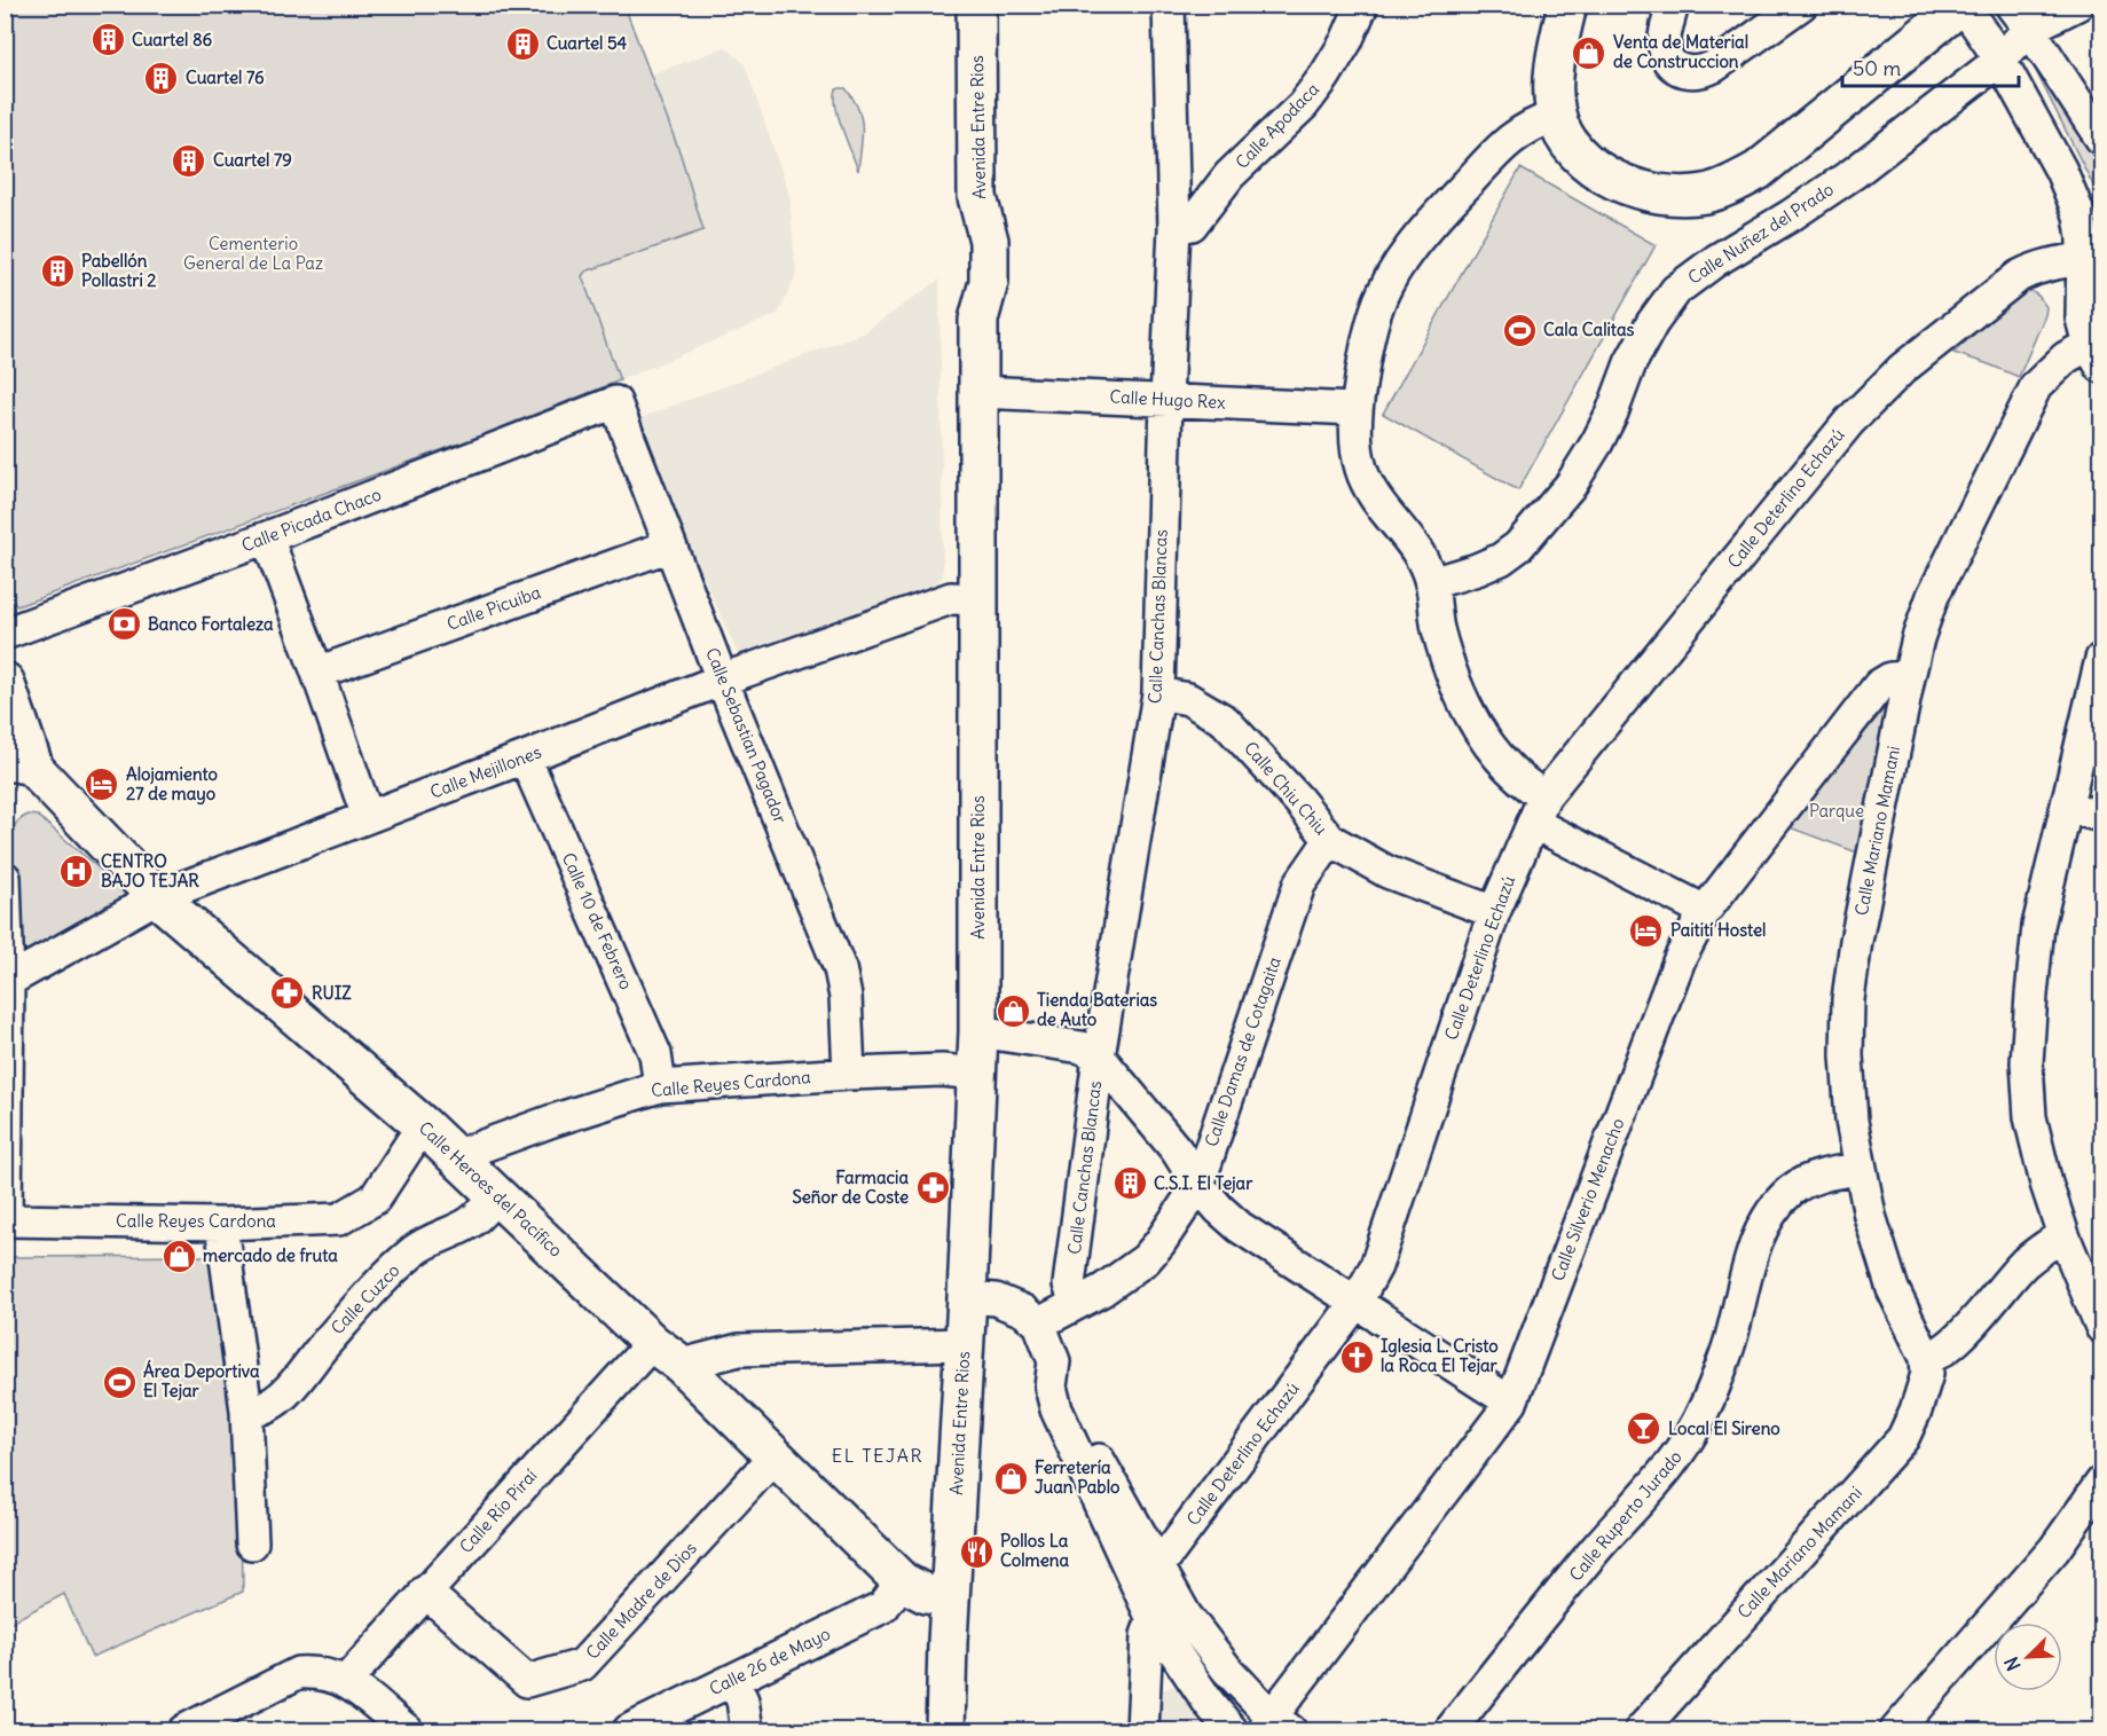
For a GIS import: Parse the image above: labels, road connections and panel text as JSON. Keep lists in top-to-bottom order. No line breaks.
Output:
{"streets":{"main road":["Avenida Entre Rios","Calle Heroes del Pacífico"],"street":["Calle Apodaca","Calle Nuñez del Prado","Calle Hugo Rex","Calle Deterlino Echazú","Calle Picada Chaco","Calle Picuiba","Calle Canchas Blancas","Calle Sebastian Pagador","Calle Mejillones","Calle Chiu Chiu","Calle Mariano Mamani","Calle 10 de Febrero","Calle Damas de Cotagaita","Calle Reyes Cardona","Calle Silverio Menacho","Calle Cuzco","Calle Río Piraí","Calle Ruperto Jurado","Calle Madre de Dios","Calle 26 de Mayo"]},"crossings":[["Calle Apodaca","Calle Canchas Blancas"],["Avenida Entre Rios","Calle Hugo Rex"],["Avenida Entre Rios","Calle Mejillones"],["Avenida Entre Rios","Calle Reyes Cardona"],["Avenida Entre Rios","Calle Heroes del Pacífico"],["Calle Hugo Rex","Calle Canchas Blancas"],["Calle Deterlino Echazú","Calle Chiu Chiu"],["Calle Picada Chaco","Calle Sebastian Pagador"],["Calle Picuiba","Calle Sebastian Pagador"],["Calle Canchas Blancas","Calle Chiu Chiu"],["Calle Canchas Blancas","Calle Damas de Cotagaita"],["Calle Sebastian Pagador","Calle Mejillones"],["Calle Sebastian Pagador","Calle Reyes Cardona"],["Calle Mejillones","Calle 10 de Febrero"],["Calle Mejillones","Calle Heroes del Pacífico"],["Calle Chiu Chiu","Calle Damas de Cotagaita"],["Calle Mariano Mamani","Calle Silverio Menacho"],["Calle Mariano Mamani","Calle Ruperto Jurado"],["Calle 10 de Febrero","Calle Reyes Cardona"],["Calle Reyes Cardona","Calle Heroes del Pacífico"],["Calle Heroes del Pacífico","Calle Cuzco"],["Calle Heroes del Pacífico","Calle Río Piraí"],["Calle Heroes del Pacífico","Calle Madre de Dios"],["Calle Heroes del Pacífico","Calle 26 de Mayo"],["Calle Río Piraí","Calle Madre de Dios"]],"districts":["EL TEJAR"],"parks":["Cementerio General de La Paz","Parque"],"places":{"building":["Cuartel 86","Cuartel 54","Cuartel 76","Cuartel 79","Pabellón Pollastri 2","C.S.I. El Tejar"],"shop":["Venta de Material de Construccion","Tienda Baterias de Auto","mercado de fruta","Ferretería Juan Pablo"],"sports":["Cala Calitas","Área Deportiva El Tejar"],"bank":["Banco Fortaleza"],"hotel":["Alojamiento 27 de mayo","Paitití Hostel"],"hospital":["CENTRO BAJO TEJAR"],"pharmacy":["RUIZ","Farmacia Señor de Coste"],"church":["Iglesia L. Cristo la Roca El Tejar"],"bar":["Local El Sireno"],"restaurant":["Pollos La Colmena"]},"scale_bar":"50 m","north":"bottom left"}
